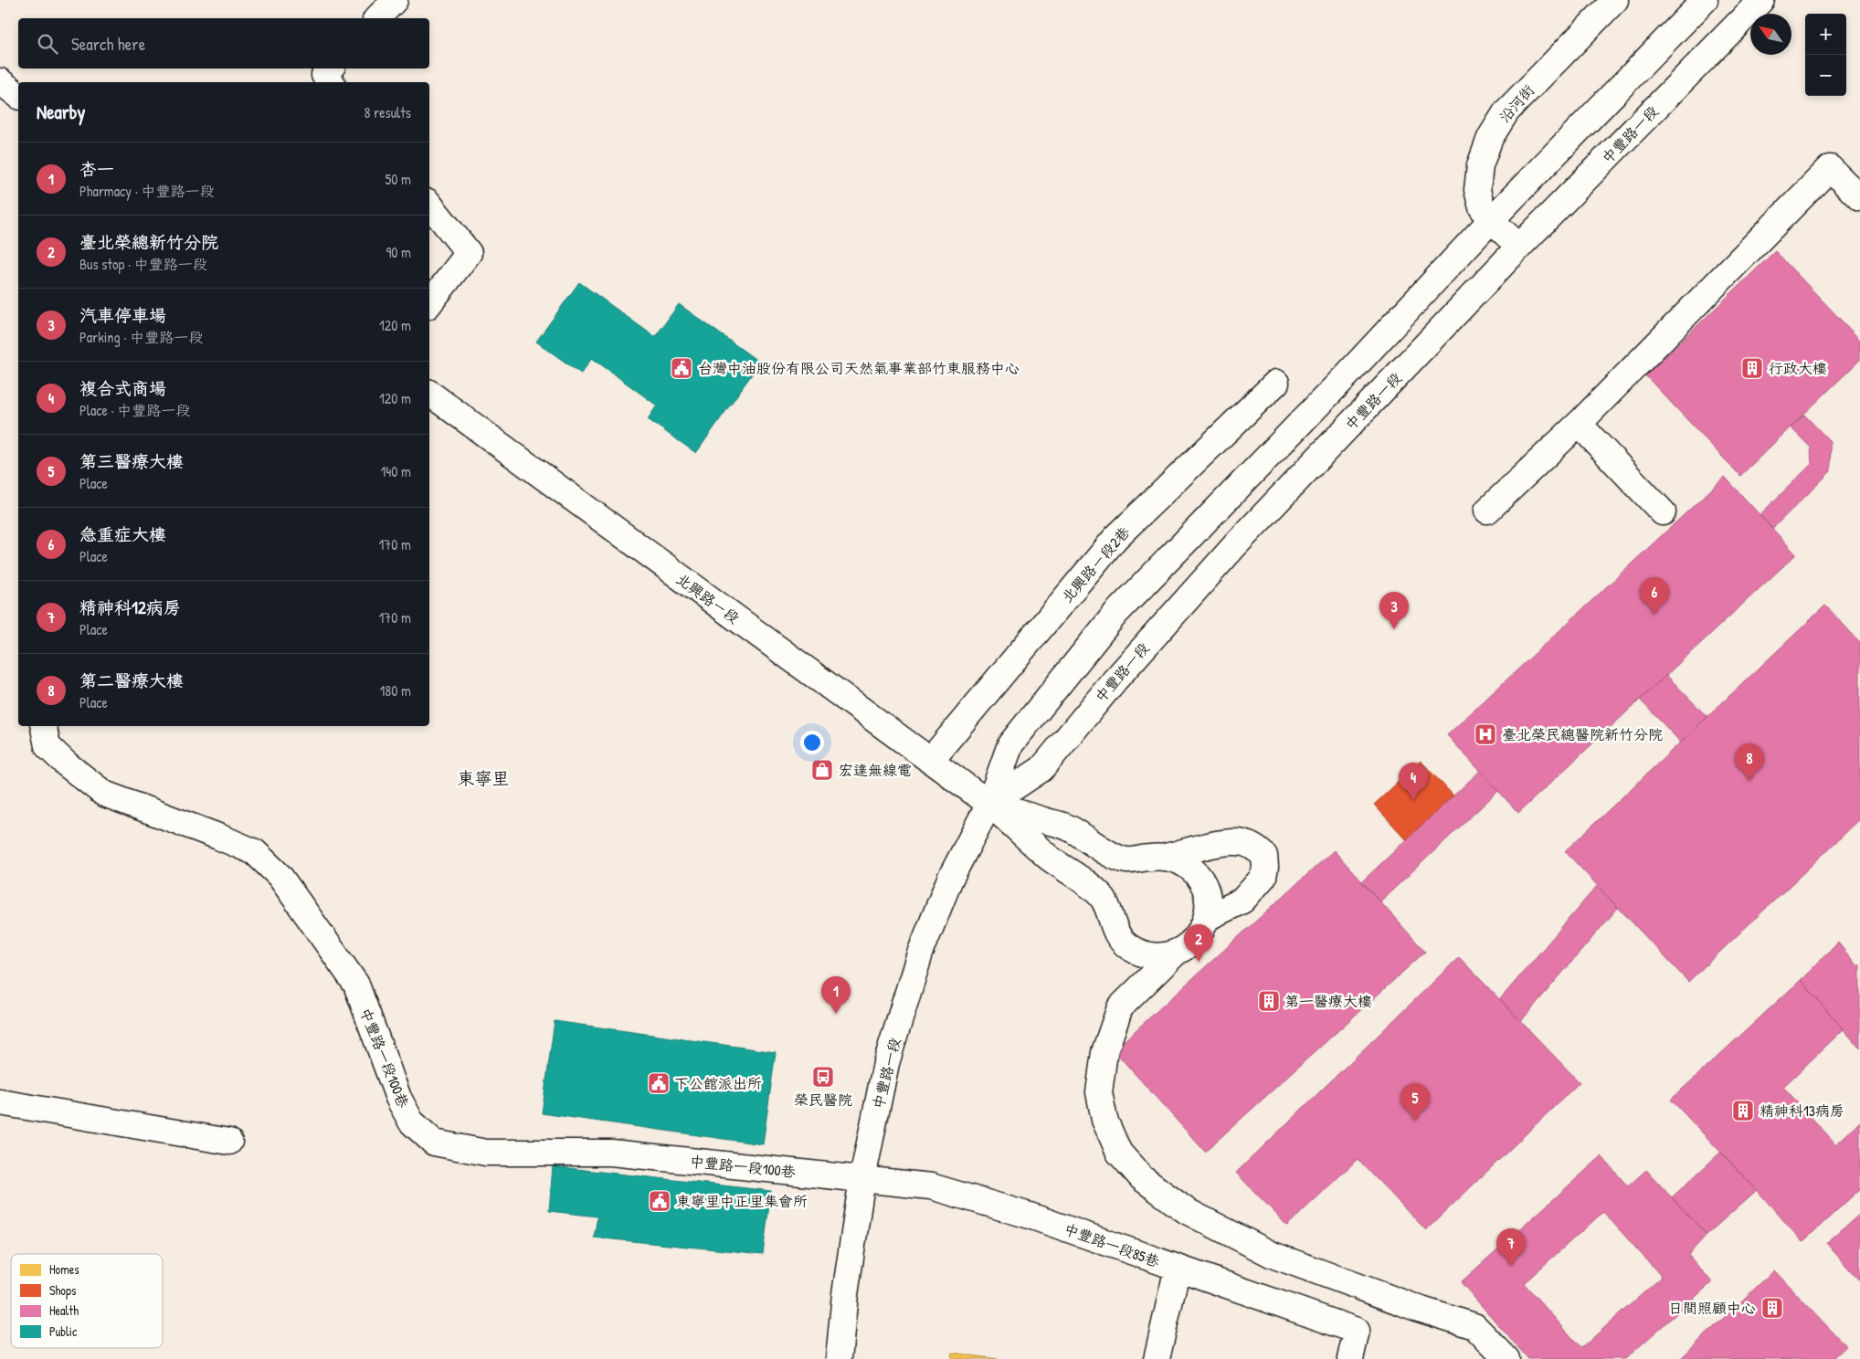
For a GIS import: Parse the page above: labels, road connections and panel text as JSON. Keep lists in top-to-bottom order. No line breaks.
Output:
{"streets":{"main road":["沿河街","中豐路一段","北興路ㄧ段2巷","北興路ㄧ段","中豐路一段100巷","中豐路一段85巷"]},"crossings":[["沿河街","中豐路一段"],["中豐路一段","北興路ㄧ段"],["中豐路一段","中豐路一段100巷"],["中豐路一段","中豐路一段85巷"],["北興路ㄧ段2巷","北興路ㄧ段"],["中豐路一段100巷","中豐路一段85巷"]],"districts":["東寧里"],"places":{"public building":["台灣中油股份有限公司天然氣事業部竹東服務中心","下公館派出所","東寧里中正里集會所"],"building":["行政大樓","第一醫療大樓","精神科13病房","日間照顧中心"],"hospital":["臺北榮民總醫院新竹分院"],"shop":["宏達無線電"],"bus stop":["榮民醫院"]},"legend":["Homes","Shops","Health","Public"],"north":"top left","page":{"map_buttons":["+","−"],"search":"Search here","heading":["Nearby","8 results"],"list":[{"mark":"1","name":"杏一","note":"Pharmacy · 中豐路一段","value":"50 m"},{"mark":"2","name":"臺北榮總新竹分院","note":"Bus stop · 中豐路一段","value":"90 m"},{"mark":"3","name":"汽車停車場","note":"Parking · 中豐路一段","value":"120 m"},{"mark":"4","name":"複合式商場","note":"Place · 中豐路一段","value":"120 m"},{"mark":"5","name":"第三醫療大樓","note":"Place","value":"140 m"},{"mark":"6","name":"急重症大樓","note":"Place","value":"170 m"},{"mark":"7","name":"精神科12病房","note":"Place","value":"170 m"},{"mark":"8","name":"第二醫療大樓","note":"Place","value":"180 m"}],"pins":["6","3","8","4","2","1","5","7"]}}
